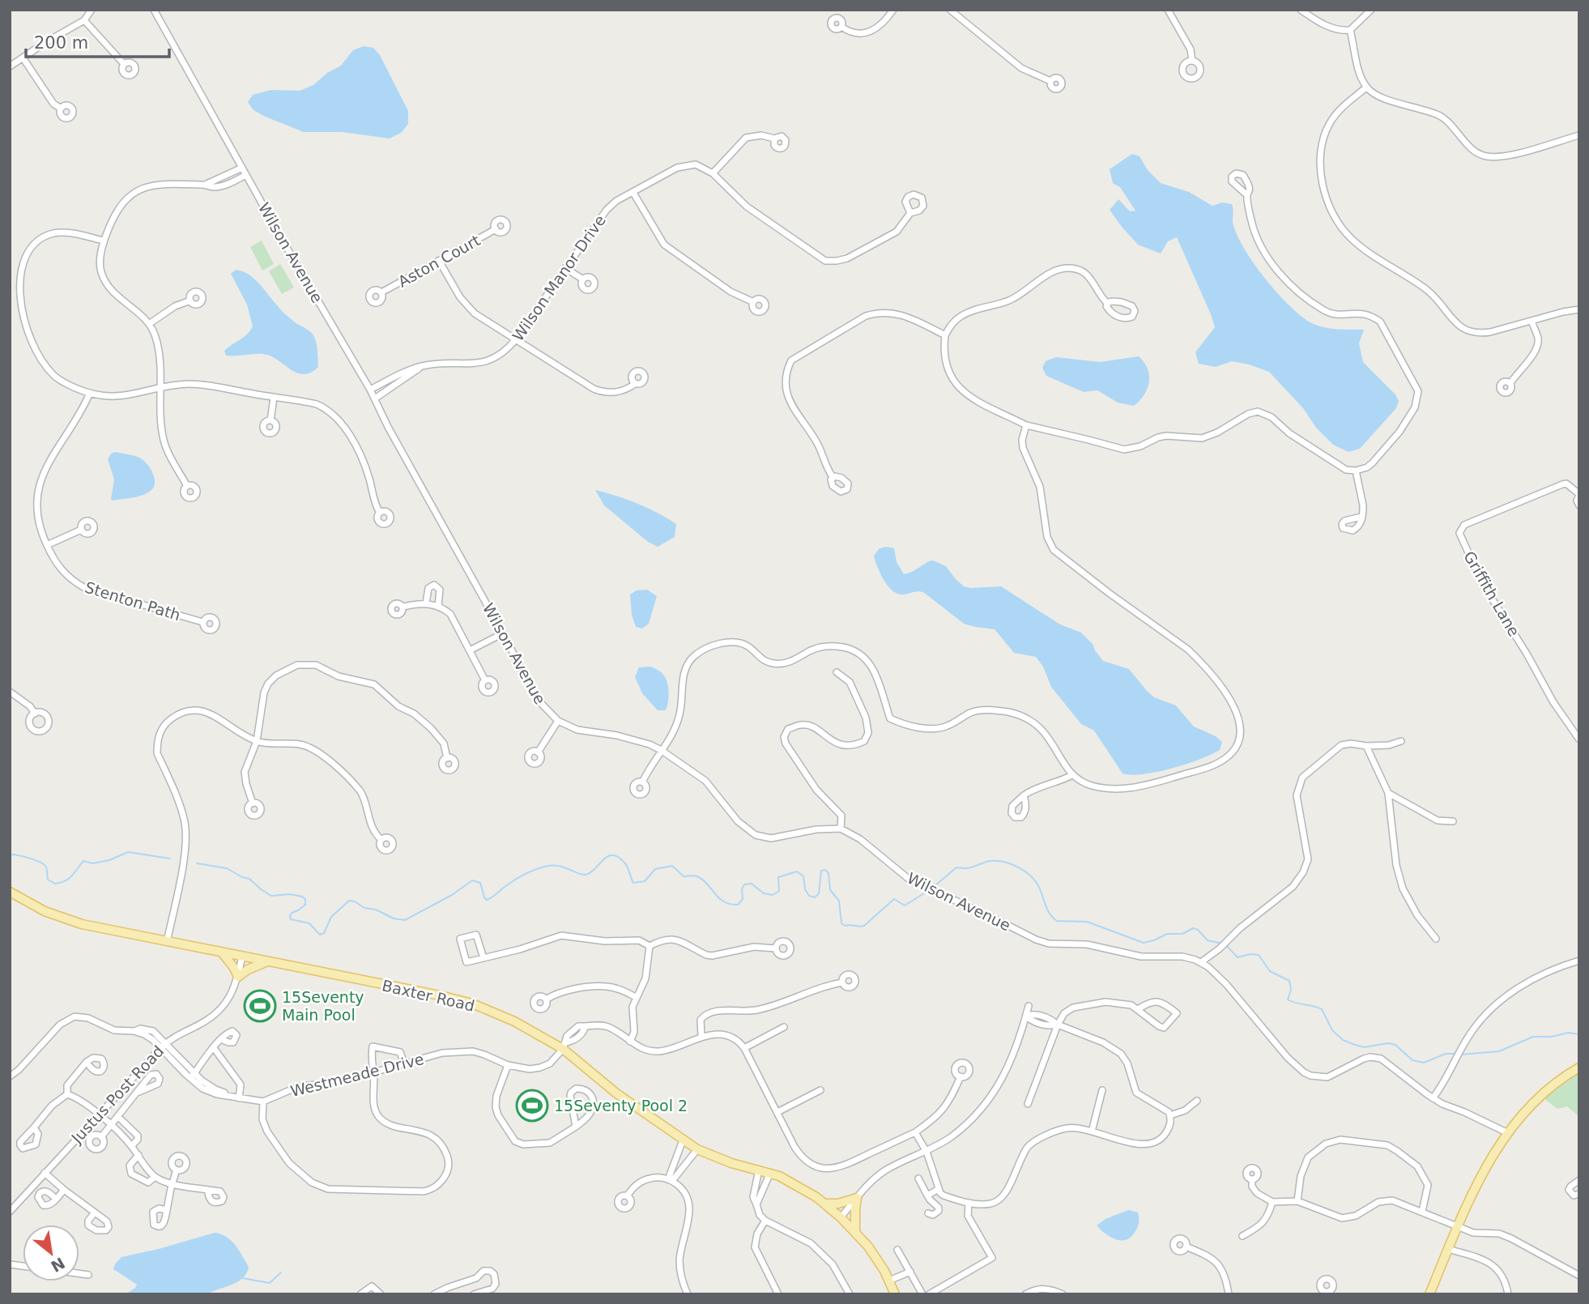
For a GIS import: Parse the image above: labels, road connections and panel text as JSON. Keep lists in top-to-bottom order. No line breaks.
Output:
{"streets":{"main road":["Baxter Road"],"street":["Wilson Avenue","Aston Court","Wilson Manor Drive","Griffith Lane","Stenton Path","Westmeade Drive","Justus Post Road"]},"crossings":[["Wilson Avenue","Wilson Manor Drive"],["Baxter Road","Westmeade Drive"],["Baxter Road","Justus Post Road"]],"places":{"sports":["15Seventy Main Pool","15Seventy Pool 2"]},"scale_bar":"200 m","north":"bottom right"}
